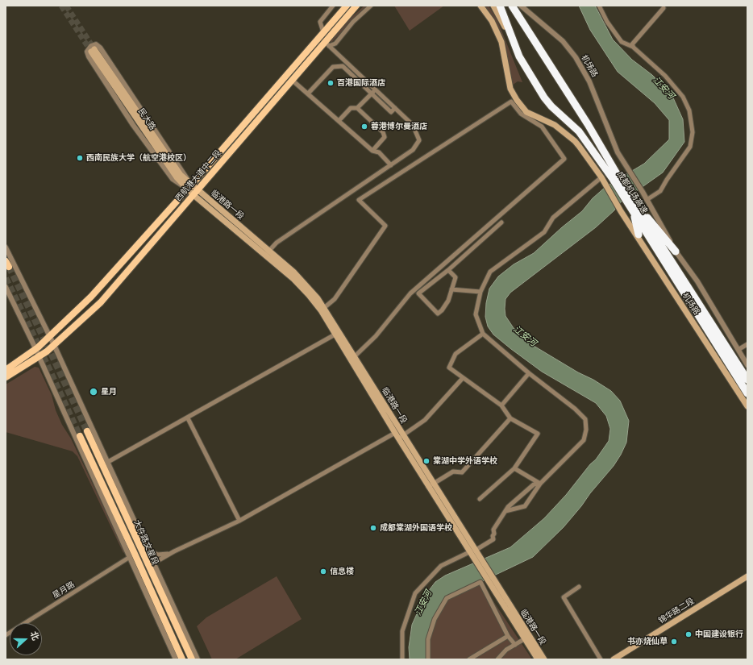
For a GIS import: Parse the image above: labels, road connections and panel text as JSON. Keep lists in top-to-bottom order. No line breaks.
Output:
{"streets":{"highway":["成都机场高速"],"main road":["机场路","民大路","西航港大道中二段","临港路一段","大件路文星段","锦华路二段"],"street":["星月路"]},"crossings":[["民大路","西航港大道中二段"],["民大路","临港路一段"],["西航港大道中二段","临港路一段"]],"water":["江安河"],"places":["百港国际酒店","蓉港博尔曼酒店","西南民族大学（航空港校区）","星月","棠湖中学外语学校","成都棠湖外国语学校","信息楼","中国建设银行","书亦烧仙草"],"north":"right"}
